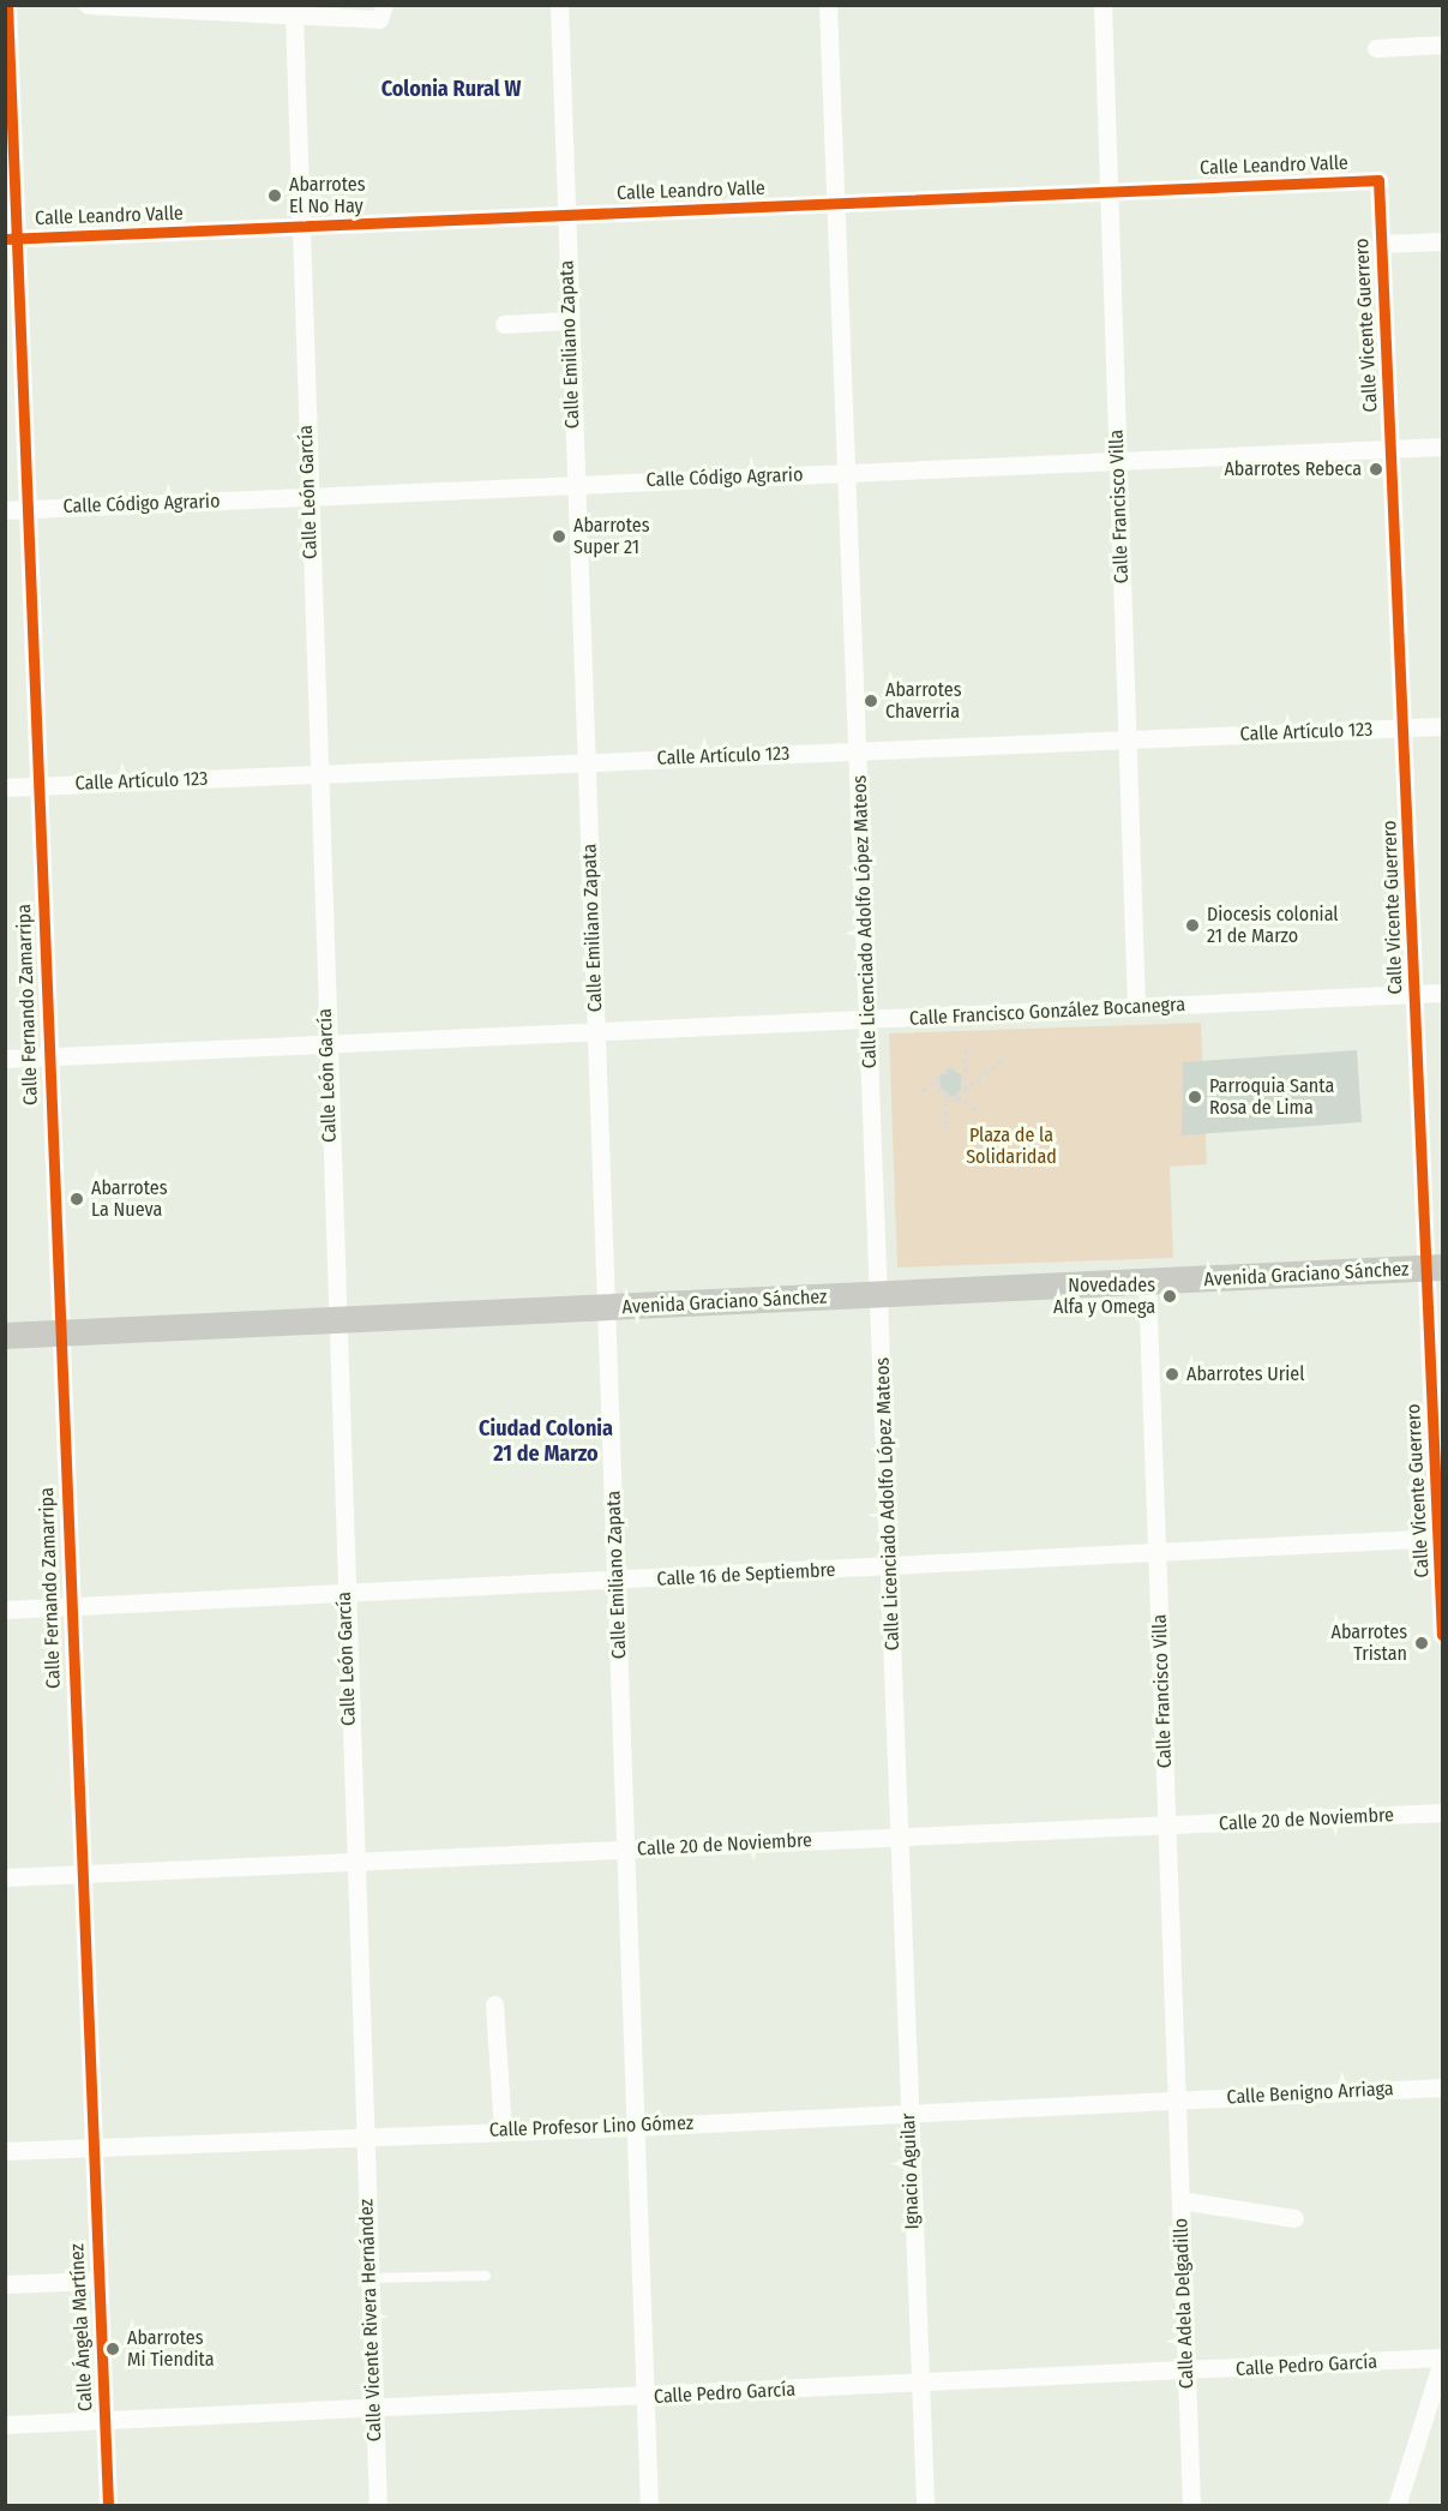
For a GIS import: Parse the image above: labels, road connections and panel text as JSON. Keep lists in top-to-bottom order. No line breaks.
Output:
{"streets":{"street":["Calle Leandro Valle","Calle Vicente Guerrero","Calle Emiliano Zapata","Calle Código Agrario","Calle León García","Calle Francisco Villa","Calle Artículo 123","Calle Licenciado Adolfo López Mateos","Calle Fernando Zamarripa","Calle Francisco González Bocanegra","Avenida Graciano Sánchez","Calle 16 de Septiembre","Calle 20 de Noviembre","Calle Benigno Arriaga","Calle Profesor Lino Gómez","Ignacio Aguilar","Calle Adela Delgadillo","Calle Vicente Rivera Hernández","Calle Ángela Martínez","Calle Pedro García"]},"crossings":[["Calle Leandro Valle","Calle Vicente Guerrero"],["Calle Leandro Valle","Calle Emiliano Zapata"],["Calle Leandro Valle","Calle León García"],["Calle Leandro Valle","Calle Francisco Villa"],["Calle Leandro Valle","Calle Licenciado Adolfo López Mateos"],["Calle Leandro Valle","Calle Fernando Zamarripa"],["Calle Vicente Guerrero","Calle Código Agrario"],["Calle Vicente Guerrero","Calle Artículo 123"],["Calle Vicente Guerrero","Calle Francisco González Bocanegra"],["Calle Vicente Guerrero","Avenida Graciano Sánchez"],["Calle Vicente Guerrero","Calle 16 de Septiembre"],["Calle Emiliano Zapata","Calle Código Agrario"],["Calle Emiliano Zapata","Calle Artículo 123"],["Calle Emiliano Zapata","Calle Francisco González Bocanegra"],["Calle Emiliano Zapata","Avenida Graciano Sánchez"],["Calle Emiliano Zapata","Calle 16 de Septiembre"],["Calle Emiliano Zapata","Calle 20 de Noviembre"],["Calle Emiliano Zapata","Calle Profesor Lino Gómez"],["Calle Emiliano Zapata","Calle Pedro García"],["Calle Código Agrario","Calle León García"],["Calle Código Agrario","Calle Francisco Villa"],["Calle Código Agrario","Calle Licenciado Adolfo López Mateos"],["Calle Código Agrario","Calle Fernando Zamarripa"],["Calle León García","Calle Artículo 123"],["Calle León García","Calle Francisco González Bocanegra"],["Calle León García","Avenida Graciano Sánchez"],["Calle León García","Calle 16 de Septiembre"],["Calle León García","Calle 20 de Noviembre"],["Calle León García","Calle Profesor Lino Gómez"],["Calle León García","Calle Vicente Rivera Hernández"],["Calle Francisco Villa","Calle Artículo 123"],["Calle Francisco Villa","Calle Francisco González Bocanegra"],["Calle Francisco Villa","Avenida Graciano Sánchez"],["Calle Francisco Villa","Calle 16 de Septiembre"],["Calle Francisco Villa","Calle 20 de Noviembre"],["Calle Francisco Villa","Calle Benigno Arriaga"],["Calle Francisco Villa","Calle Profesor Lino Gómez"],["Calle Francisco Villa","Calle Adela Delgadillo"],["Calle Artículo 123","Calle Licenciado Adolfo López Mateos"],["Calle Artículo 123","Calle Fernando Zamarripa"],["Calle Licenciado Adolfo López Mateos","Calle Francisco González Bocanegra"],["Calle Licenciado Adolfo López Mateos","Avenida Graciano Sánchez"],["Calle Licenciado Adolfo López Mateos","Calle 16 de Septiembre"],["Calle Licenciado Adolfo López Mateos","Calle 20 de Noviembre"],["Calle Licenciado Adolfo López Mateos","Ignacio Aguilar"],["Calle Fernando Zamarripa","Calle Francisco González Bocanegra"],["Calle Fernando Zamarripa","Avenida Graciano Sánchez"],["Calle Fernando Zamarripa","Calle 16 de Septiembre"],["Calle Fernando Zamarripa","Calle 20 de Noviembre"],["Calle Fernando Zamarripa","Calle Profesor Lino Gómez"],["Calle Fernando Zamarripa","Calle Ángela Martínez"],["Calle 20 de Noviembre","Ignacio Aguilar"],["Calle Benigno Arriaga","Calle Profesor Lino Gómez"],["Calle Benigno Arriaga","Calle Adela Delgadillo"],["Calle Profesor Lino Gómez","Ignacio Aguilar"],["Calle Profesor Lino Gómez","Calle Adela Delgadillo"],["Calle Profesor Lino Gómez","Calle Vicente Rivera Hernández"],["Calle Profesor Lino Gómez","Calle Ángela Martínez"],["Ignacio Aguilar","Calle Pedro García"],["Calle Adela Delgadillo","Calle Pedro García"],["Calle Vicente Rivera Hernández","Calle Pedro García"],["Calle Ángela Martínez","Calle Pedro García"]],"districts":["Colonia Rural W","Ciudad Colonia 21 de Marzo"],"parks":["Plaza de la Solidaridad"],"places":["Abarrotes El No Hay","Abarrotes Rebeca","Abarrotes Super 21","Abarrotes Chaverria","Diocesis colonial 21 de Marzo","Parroquia Santa Rosa de Lima","Abarrotes La Nueva","Novedades Alfa y Omega","Abarrotes Uriel","Abarrotes Tristan","Abarrotes Mi Tiendita"]}
